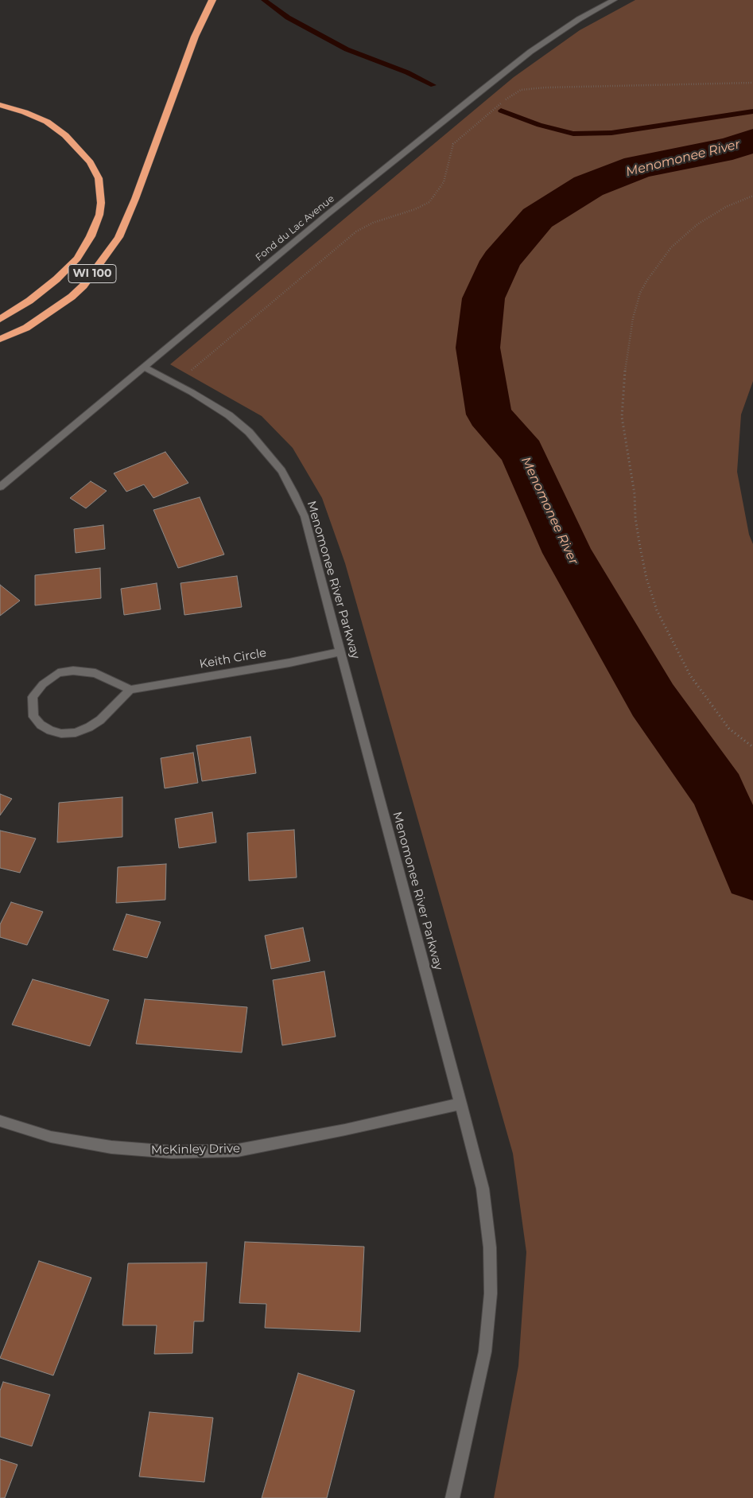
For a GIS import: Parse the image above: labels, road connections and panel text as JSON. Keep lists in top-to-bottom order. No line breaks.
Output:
{"streets":{"highway":["WI 100"],"street":["Fond du Lac Avenue","Menomonee River Parkway","Keith Circle","McKinley Drive"]},"crossings":[["Fond du Lac Avenue","Menomonee River Parkway"],["Menomonee River Parkway","Keith Circle"],["Menomonee River Parkway","McKinley Drive"]],"water":["Menomonee River"]}
